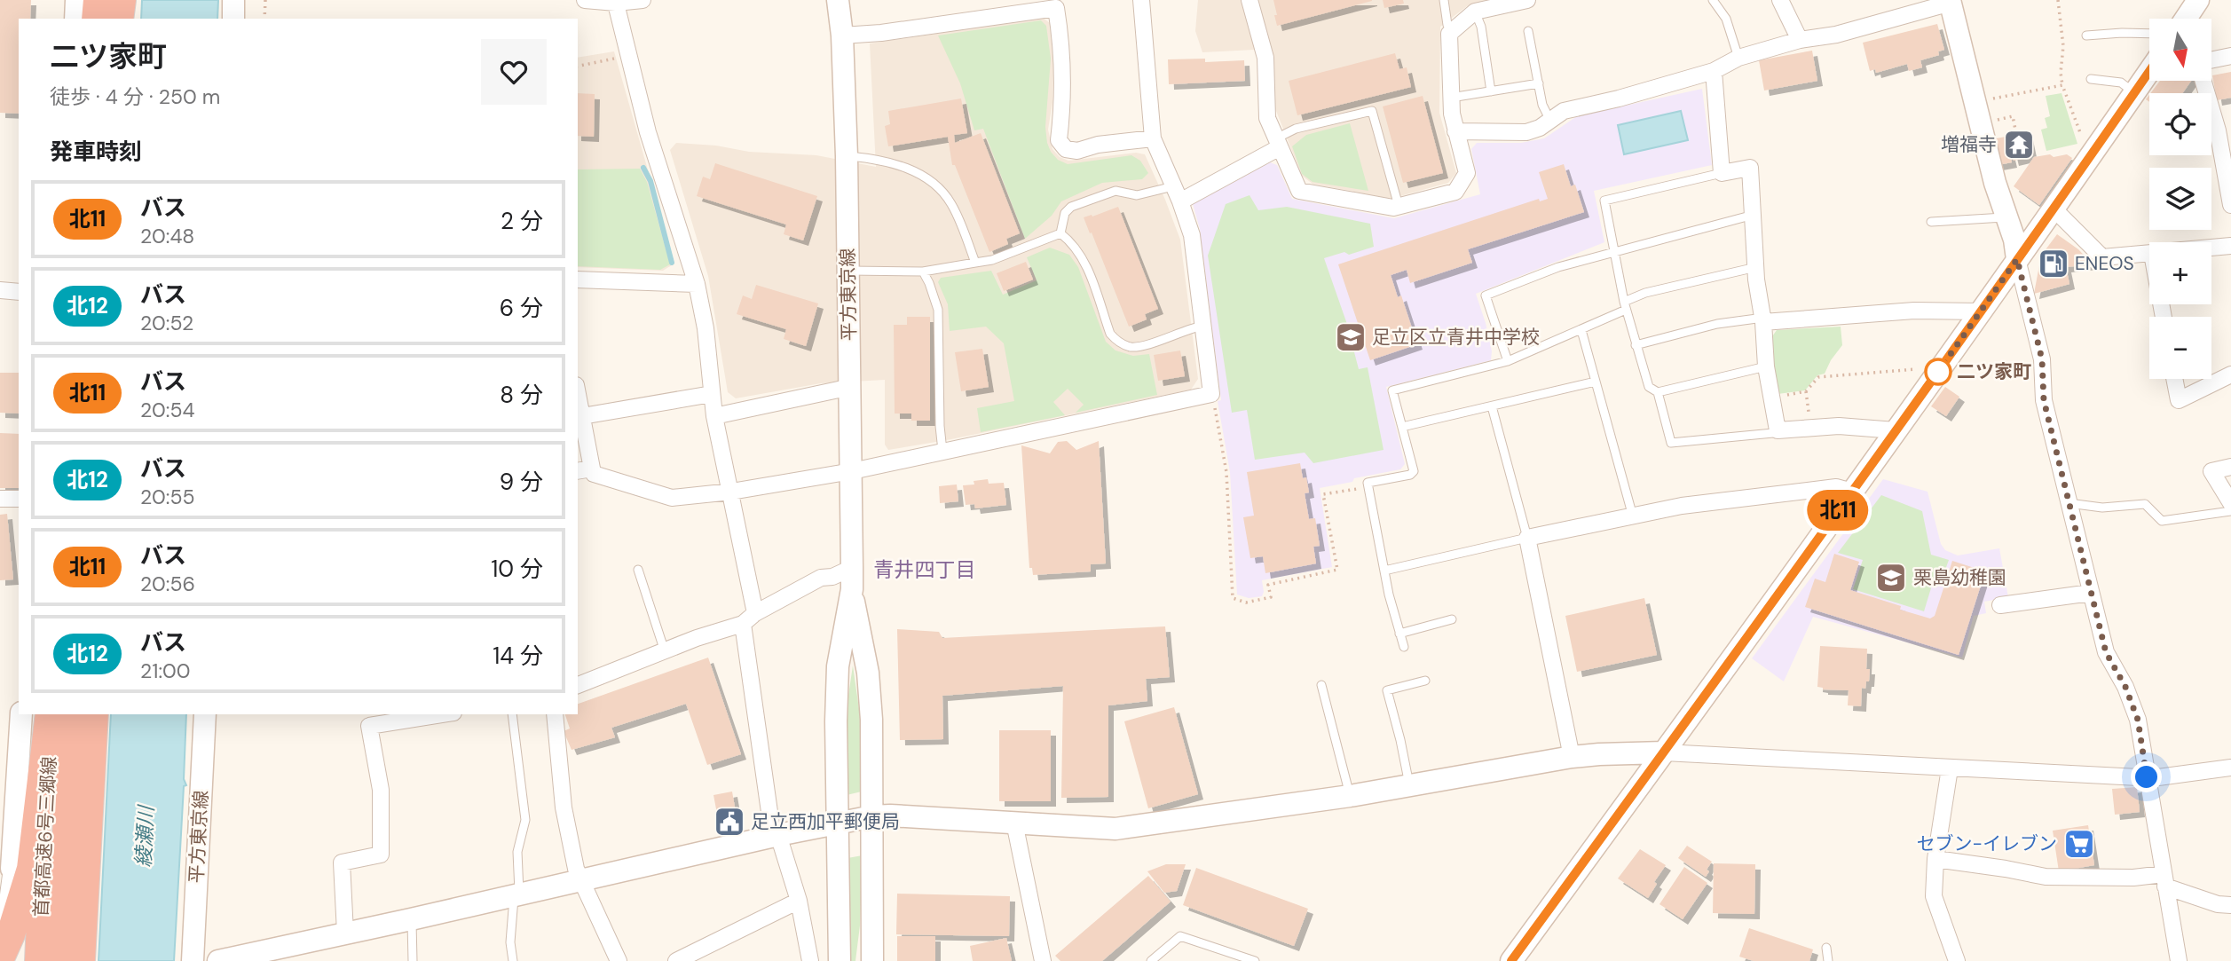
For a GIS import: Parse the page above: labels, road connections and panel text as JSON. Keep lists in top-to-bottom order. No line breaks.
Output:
{"streets":{"highway":["首都高速6号三郷線"],"street":["平方東京線"]},"districts":["青井四丁目"],"water":["綾瀬川"],"places":{"temple":["増福寺"],"fuel station":["ENEOS"],"school or university":["足立区立青井中学校","栗島幼稚園"],"other":["二ツ家町"],"public building":["足立西加平郵便局"],"supermarket":["セブン-イレブン"]},"lines":["bus line 北11"],"north":"bottom","page":{"on_map":"北11","map_buttons":["+","−"],"heading":[["二ツ家町","徒歩 · 4 分 · 250 m"],"発車時刻"],"list":[{"mark":"北11","name":"バス","note":"20:48","value":"2 分"},{"mark":"北12","name":"バス","note":"20:52","value":"6 分"},{"mark":"北11","name":"バス","note":"20:54","value":"8 分"},{"mark":"北12","name":"バス","note":"20:55","value":"9 分"},{"mark":"北11","name":"バス","note":"20:56","value":"10 分"},{"mark":"北12","name":"バス","note":"21:00","value":"14 分"}]}}
